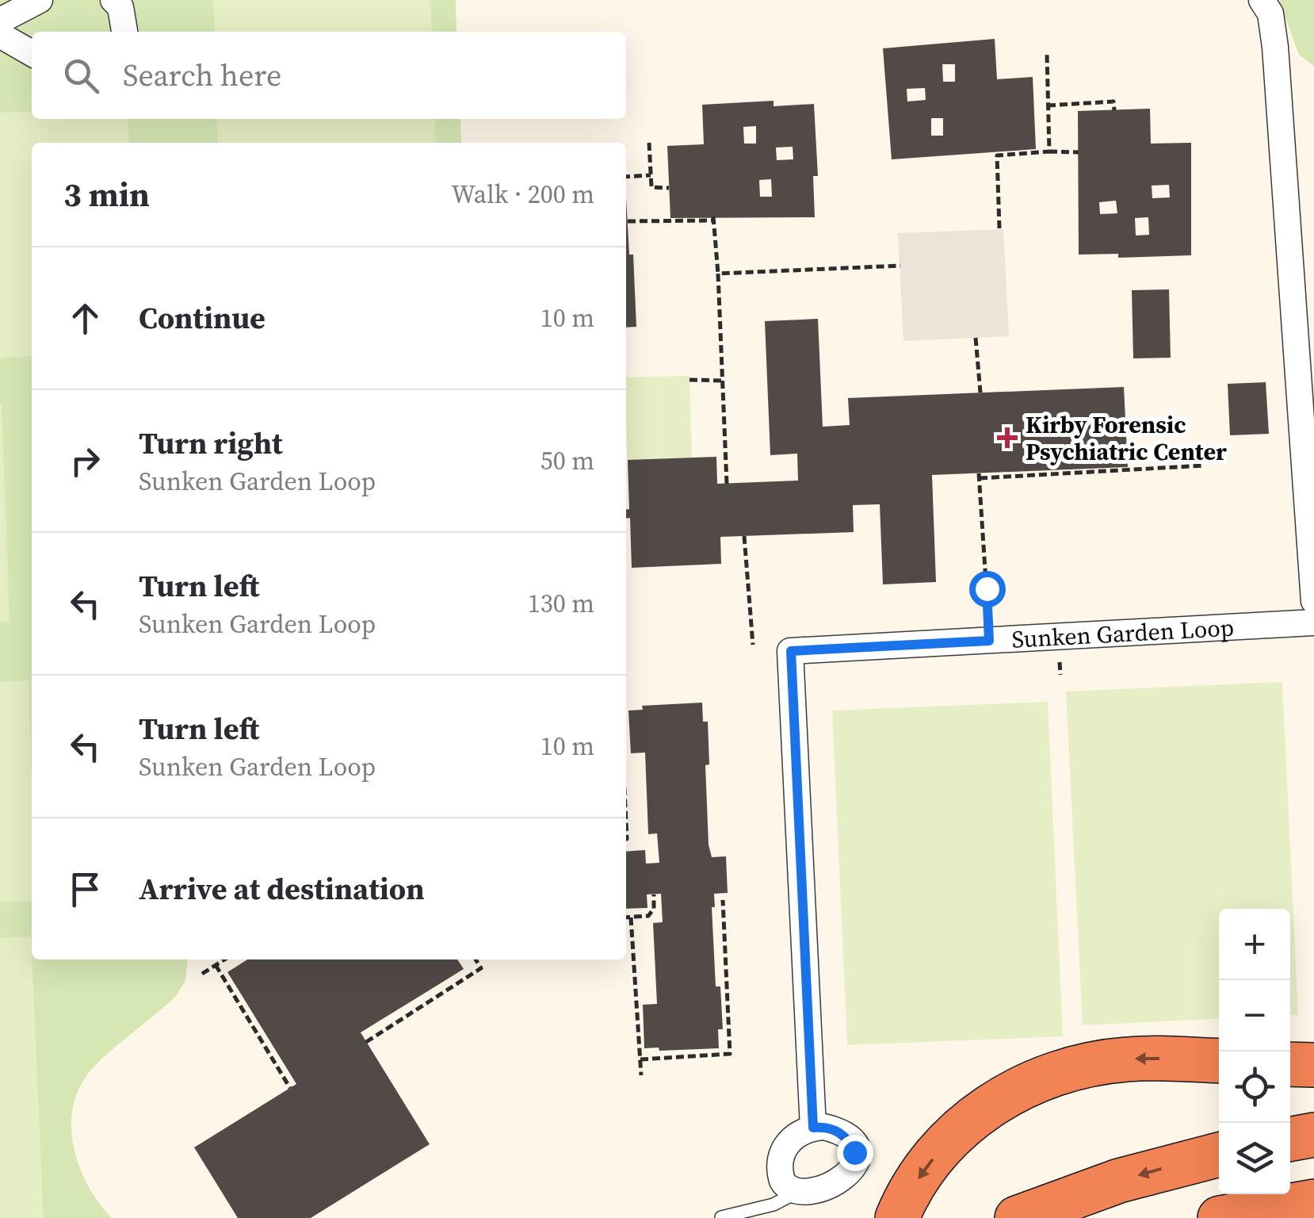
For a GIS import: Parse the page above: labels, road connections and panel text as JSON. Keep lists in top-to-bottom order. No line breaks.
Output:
{"streets":{"street":["Sunken Garden Loop"]},"places":{"health":["Kirby Forensic Psychiatric Center"]},"page":{"search":"Search here","heading":["3 min","Walk · 200 m"],"list":[["Continue","10 m"],["Turn right","Sunken Garden Loop","50 m"],["Turn left","Sunken Garden Loop","130 m"],["Turn left","Sunken Garden Loop","10 m"],"Arrive at destination"],"map_buttons":["+","−"]}}
